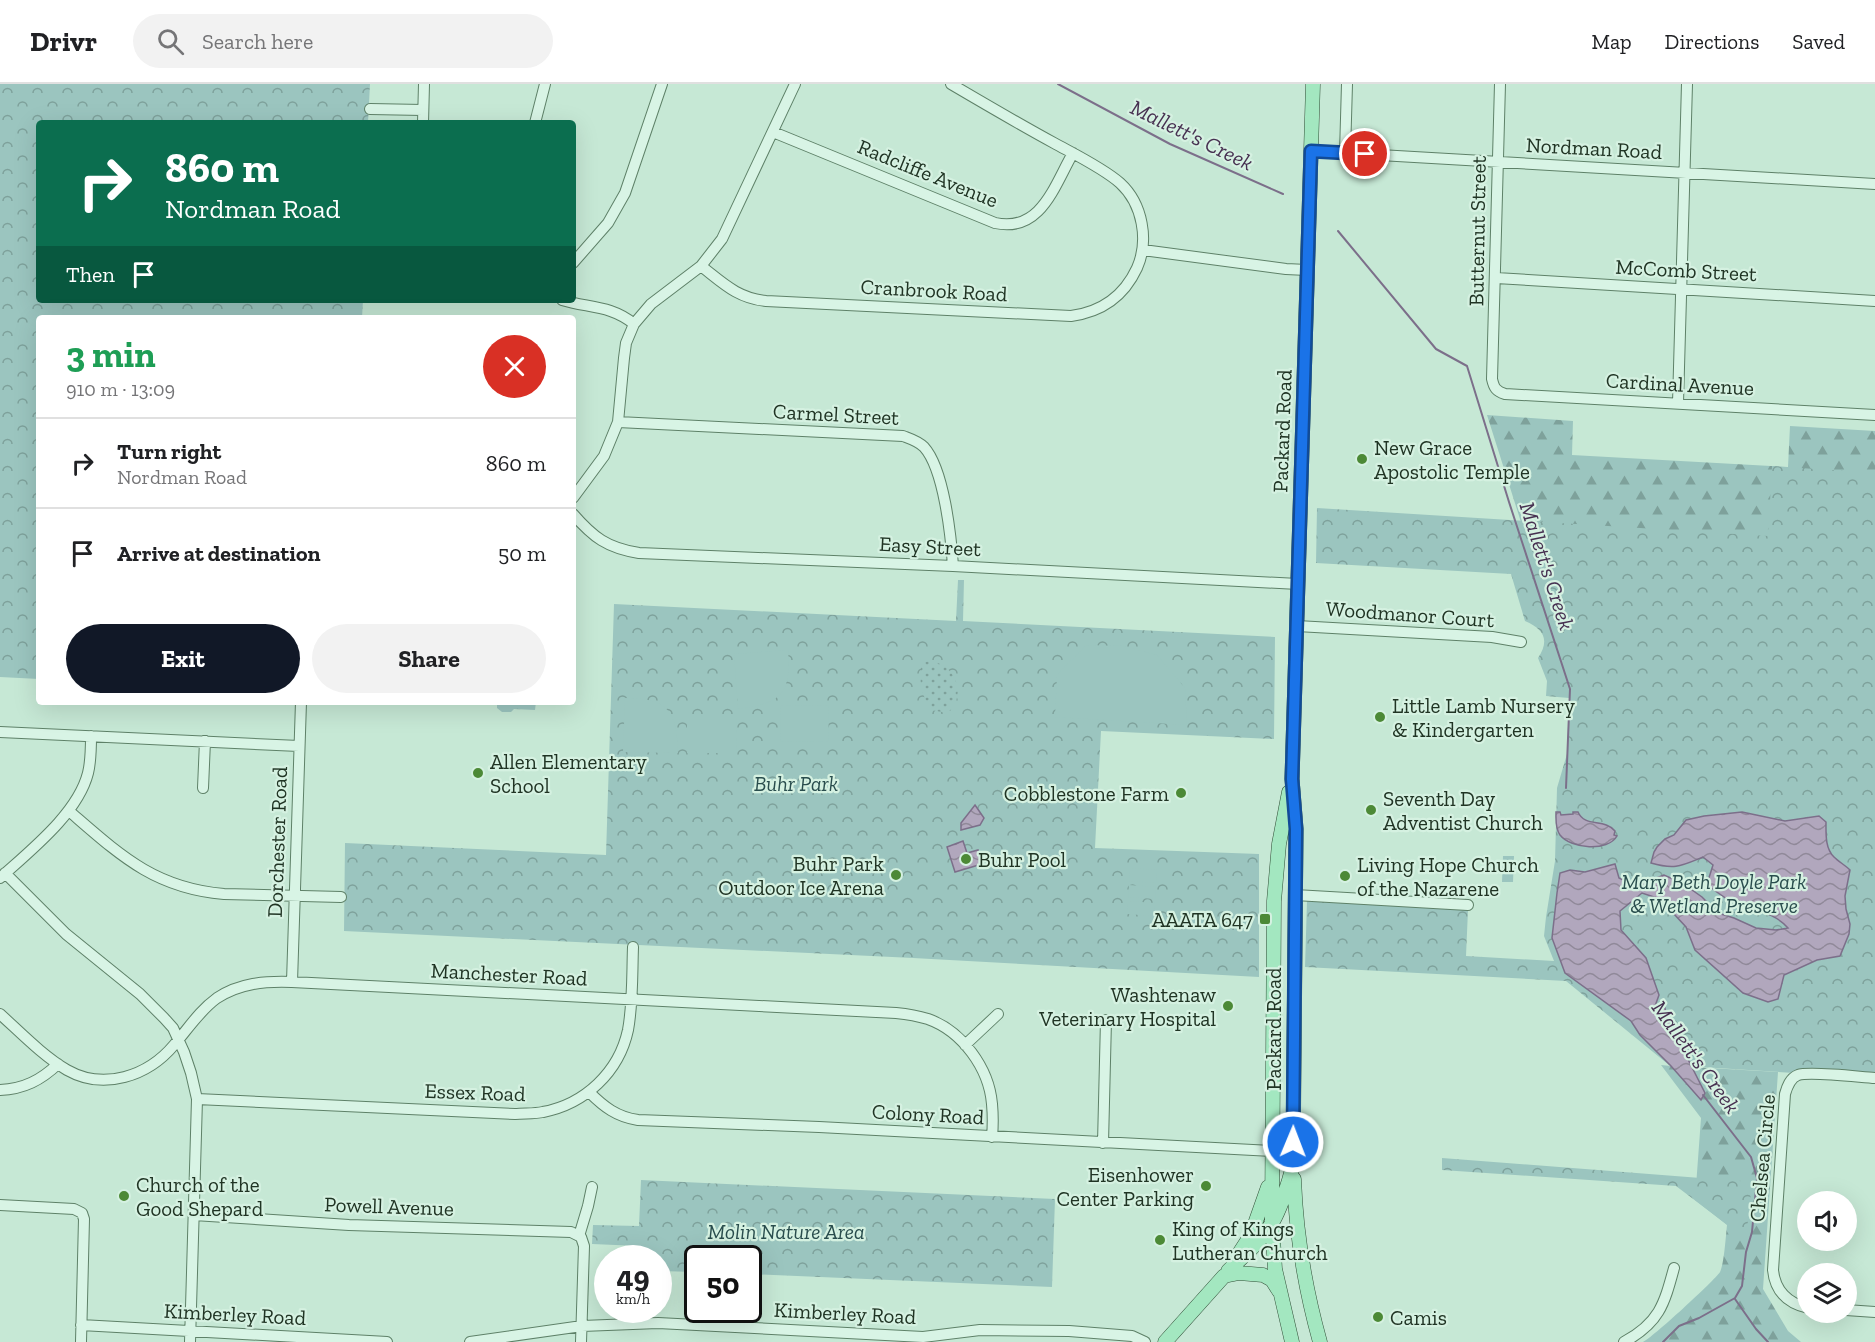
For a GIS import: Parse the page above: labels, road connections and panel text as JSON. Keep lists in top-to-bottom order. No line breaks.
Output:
{"streets":{"main road":["Packard Road"],"street":["Nordman Road","Radcliffe Avenue","Butternut Street","McComb Street","Cranbrook Road","Cardinal Avenue","Carmel Street","Easy Street","Woodmanor Court","Dorchester Road","Manchester Road","Essex Road","Colony Road","Chelsea Circle","Powell Avenue","Kimberley Road"]},"crossings":[["Nordman Road","Butternut Street"],["Nordman Road","Packard Road"],["Butternut Street","McComb Street"],["Butternut Street","Cardinal Avenue"],["Carmel Street","Easy Street"],["Packard Road","Easy Street"],["Packard Road","Woodmanor Court"],["Packard Road","Colony Road"],["Dorchester Road","Manchester Road"],["Manchester Road","Essex Road"],["Manchester Road","Colony Road"],["Essex Road","Colony Road"]],"water":["Mallett's Creek"],"parks":["Buhr Park","Mary Beth Doyle Park & Wetland Preserve","Molin Nature Area"],"places":{"other":["New Grace Apostolic Temple","Little Lamb Nursery & Kindergarten","Allen Elementary School","Cobblestone Farm","Seventh Day Adventist Church","Buhr Pool","Buhr Park Outdoor Ice Arena","Living Hope Church of the Nazarene","Washtenaw Veterinary Hospital","Eisenhower Center Parking","Church of the Good Shepard","King of Kings Lutheran Church","Camis"],"transit":["AAATA 647"]},"page":{"header":"Drivr","search":"Search here","nav":["Map","Directions","Saved"],"turn":["860 m","Nordman Road"],"then":"Then","heading":["3 min","910 m · 13:09"],"list":[{"name":"Turn right","note":"Nordman Road","value":"860 m"},{"name":"Arrive at destination","value":"50 m"}],"buttons":["Exit","Share"],"speed":"49 km/h","limit":"50"}}
